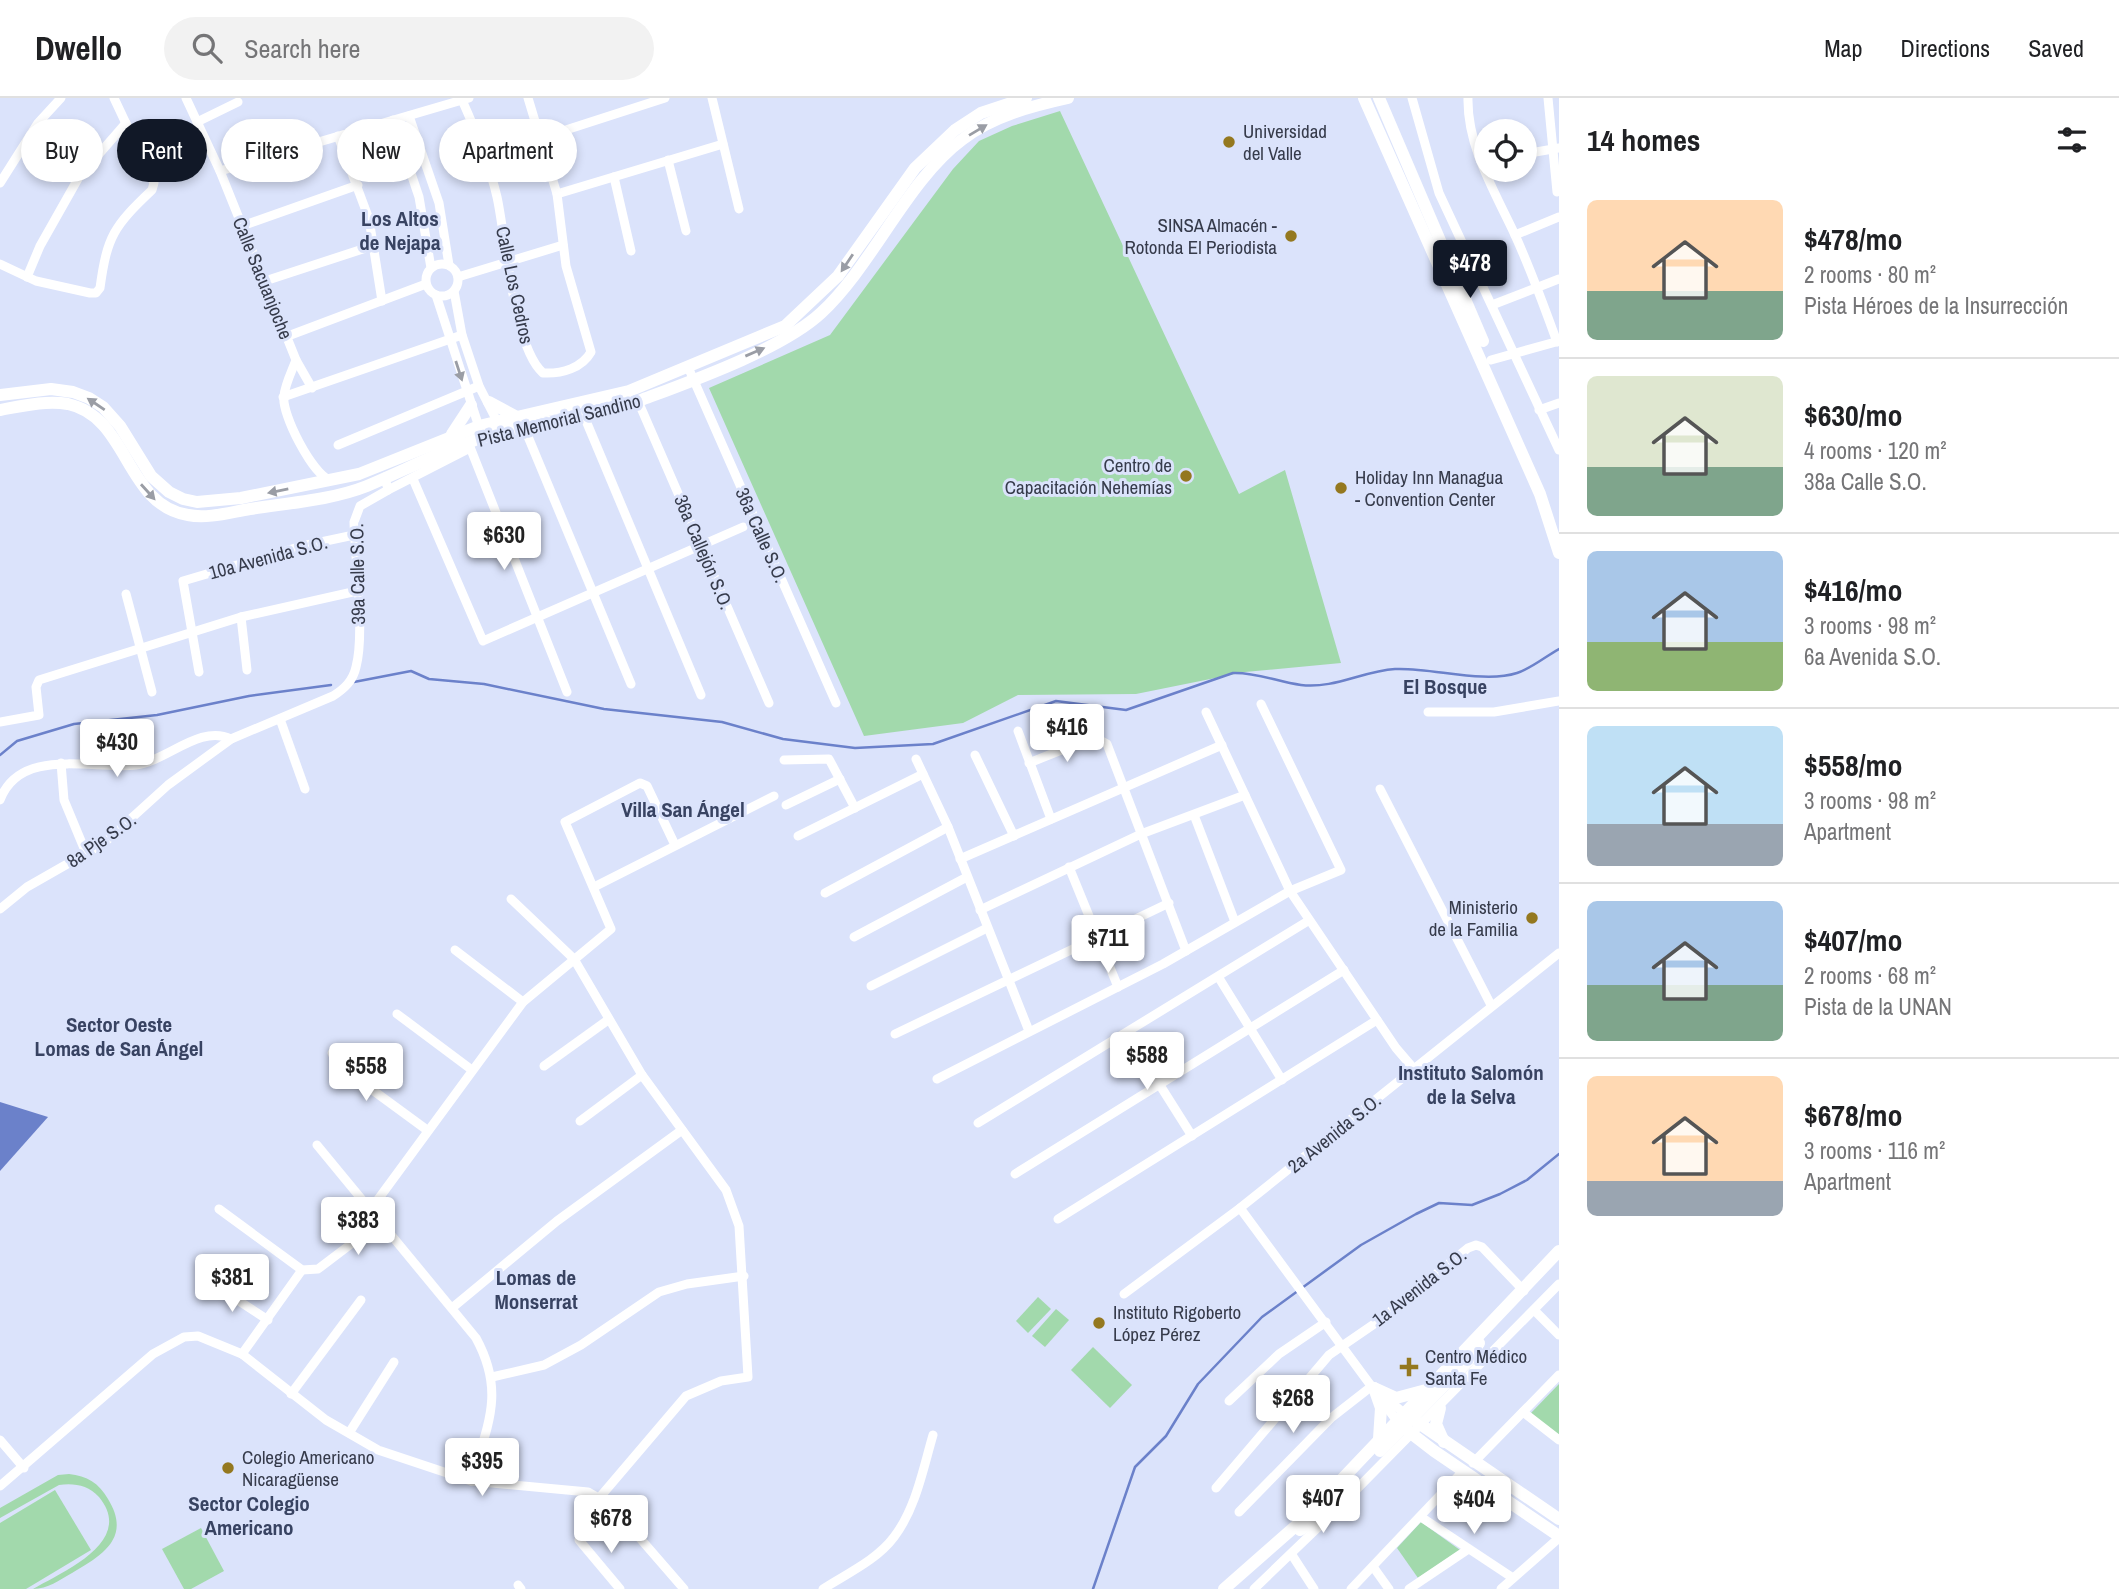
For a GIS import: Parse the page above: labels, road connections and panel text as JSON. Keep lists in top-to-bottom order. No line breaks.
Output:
{"streets":{"main road":["Pista Memorial Sandino"],"street":["Calle Sacuanjoche","Calle Los Cedros","36a Calle S.O.","36a Callejón S.O.","10a Avenida S.O.","39a Calle S.O.","8a Pje S.O.","2a Avenida S.O.","1a Avenida S.O."]},"crossings":[["Pista Memorial Sandino","36a Calle S.O."],["Pista Memorial Sandino","36a Callejón S.O."],["Pista Memorial Sandino","39a Calle S.O."],["10a Avenida S.O.","39a Calle S.O."]],"districts":["Los Altos de Nejapa","El Bosque","Villa San Ángel","Sector Oeste Lomas de San Ángel","Instituto Salomón de la Selva","Lomas de Monserrat","Sector Colegio Americano"],"places":{"other":["Universidad del Valle","SINSA Almacén - Rotonda El Periodista","Centro de Capacitación Nehemías","Holiday Inn Managua - Convention Center","Ministerio de la Familia","Instituto Rigoberto López Pérez","Colegio Americano Nicaragüense"],"health":["Centro Médico Santa Fe"]},"page":{"header":"Dwello","search":"Search here","nav":["Map","Directions","Saved"],"heading":"14 homes","chip":["Buy","Rent","Filters","New","Apartment"],"list":[{"name":"$478/mo","note":"2 rooms · 80 m² · Pista Héroes de la Insurrección"},{"name":"$630/mo","note":"4 rooms · 120 m² · 38a Calle S.O."},{"name":"$416/mo","note":"3 rooms · 98 m² · 6a Avenida S.O."},{"name":"$558/mo","note":"3 rooms · 98 m² · Apartment"},{"name":"$407/mo","note":"2 rooms · 68 m² · Pista de la UNAN"},{"name":"$678/mo","note":"3 rooms · 116 m² · Apartment"}],"price":["$478","$630","$416","$430","$711","$588","$558","$383","$381","$268","$395","$407","$404","$678"]}}
